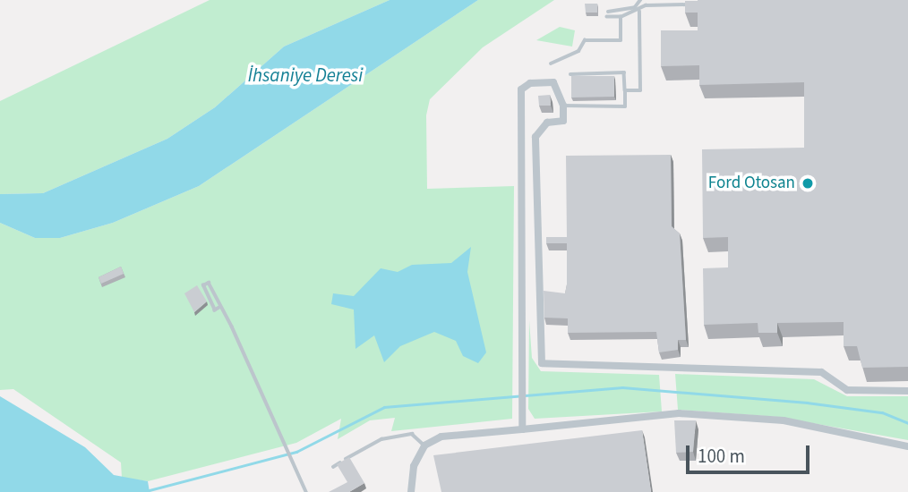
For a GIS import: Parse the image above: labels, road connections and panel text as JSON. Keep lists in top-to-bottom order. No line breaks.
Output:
{"water":["İhsaniye Deresi"],"places":["Ford Otosan"],"scale_bar":"100 m"}
